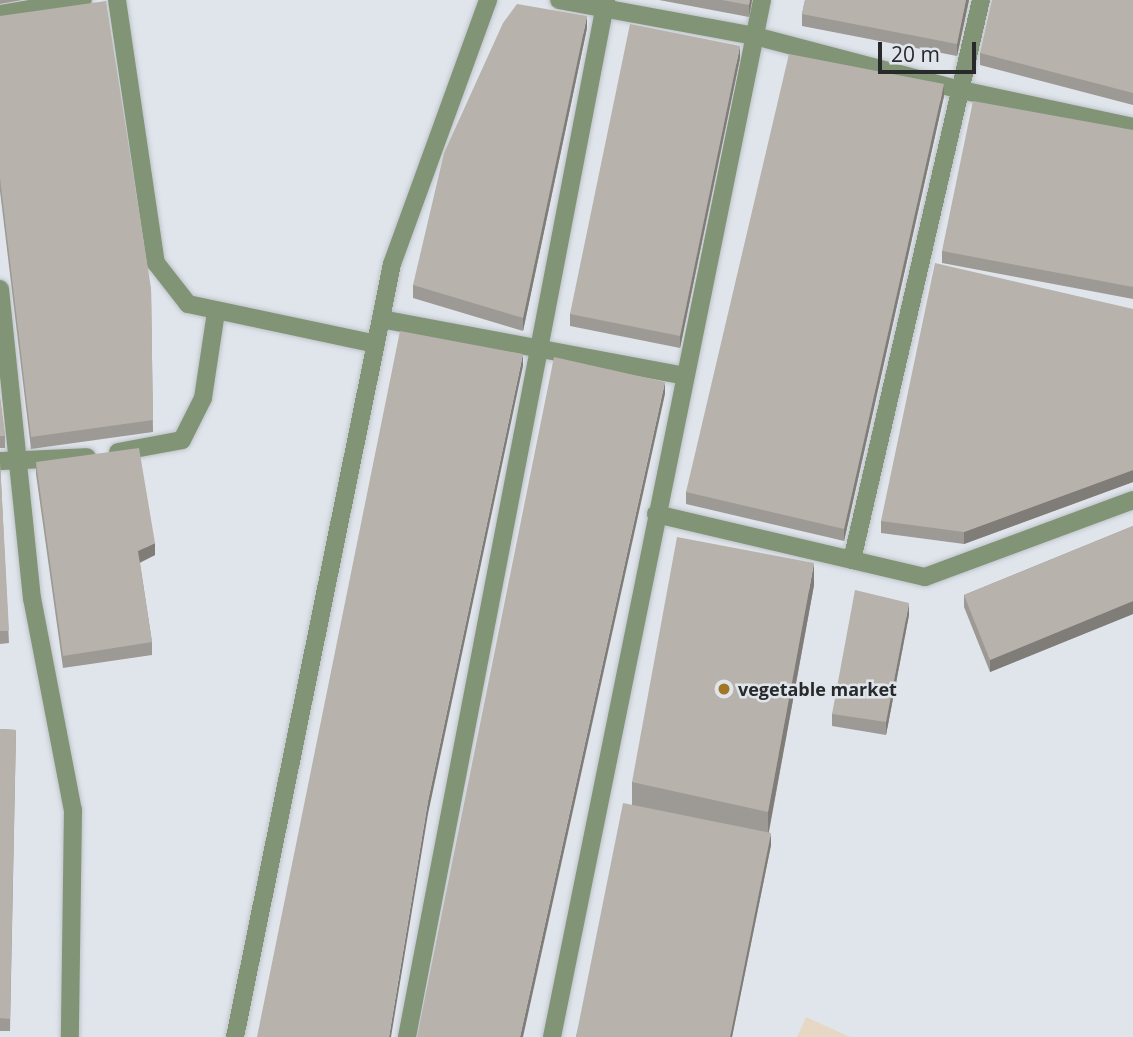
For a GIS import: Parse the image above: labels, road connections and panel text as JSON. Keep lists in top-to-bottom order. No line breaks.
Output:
{"places":["vegetable market"],"scale_bar":"20 m"}
